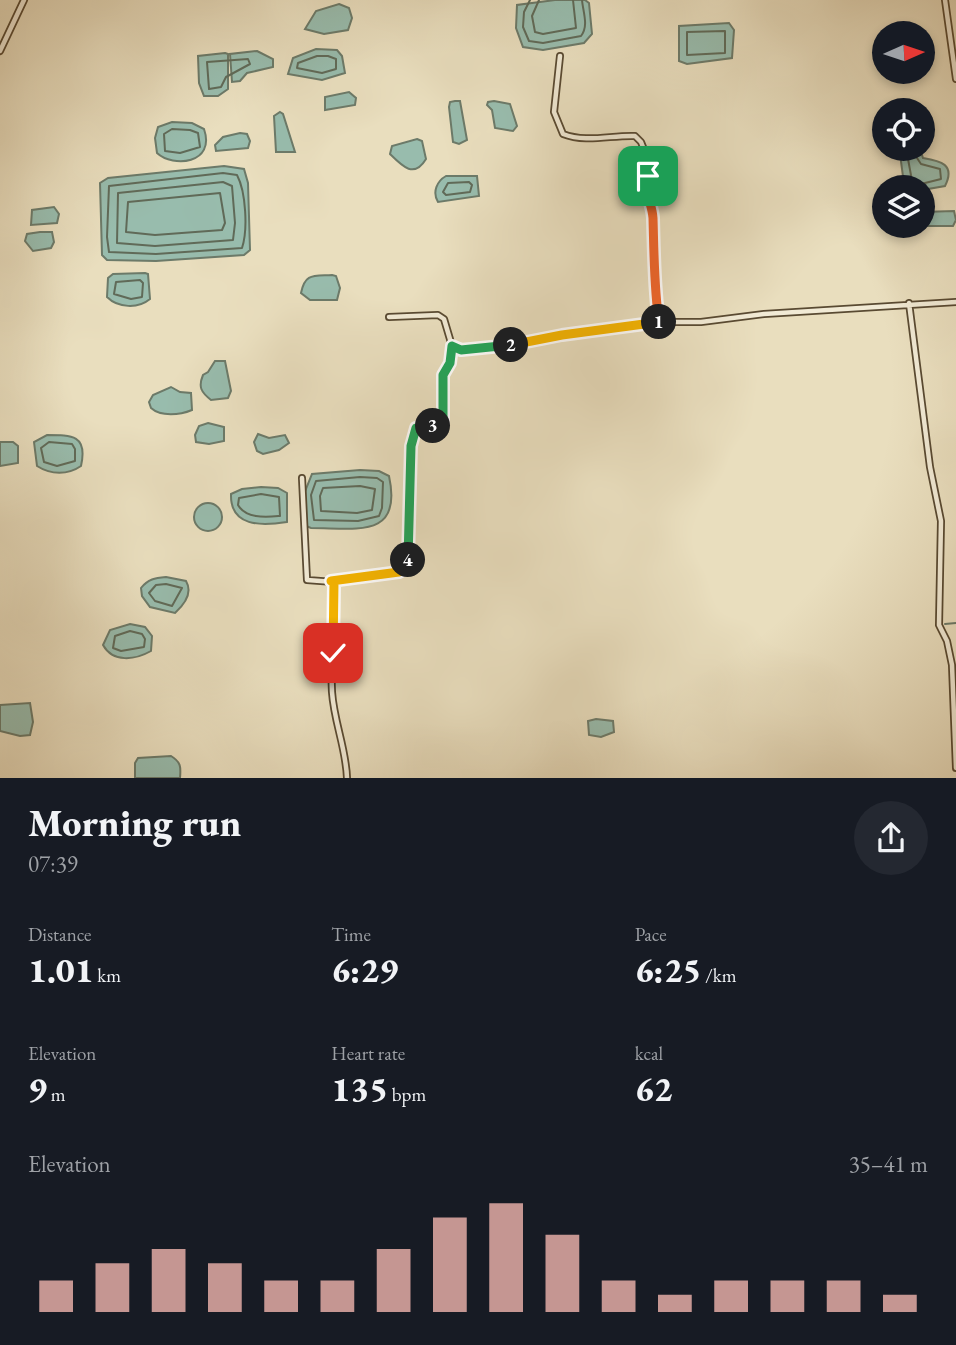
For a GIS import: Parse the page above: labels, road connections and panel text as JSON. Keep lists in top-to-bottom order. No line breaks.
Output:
{"north":"right","page":{"pins":["1","2","3","4"],"heading":["Morning run","07:39"],"stats":[["Distance","1.01 km"],["Time","6:29"],["Pace","6:25 /km"],["Elevation","9 m"],["Heart rate","135 bpm"],["kcal","62"]],"chart":["Elevation","35–41 m"]}}
